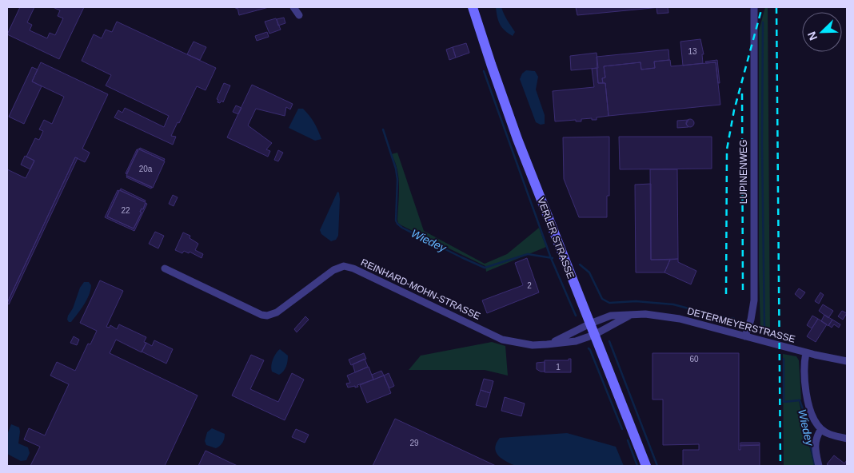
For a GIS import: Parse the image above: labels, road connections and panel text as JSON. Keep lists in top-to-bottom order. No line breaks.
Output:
{"streets":{"main road":["VERLER STRASSE"],"street":["LUPINENWEG","REINHARD-MOHN-STRASSE","DETERMEYERSTRASSE"]},"crossings":[["LUPINENWEG","DETERMEYERSTRASSE"],["VERLER STRASSE","REINHARD-MOHN-STRASSE"],["VERLER STRASSE","DETERMEYERSTRASSE"],["REINHARD-MOHN-STRASSE","DETERMEYERSTRASSE"]],"water":["Wiedey"],"house_numbers":["13","20a","22","2","60","1","29"],"north":"bottom left"}
